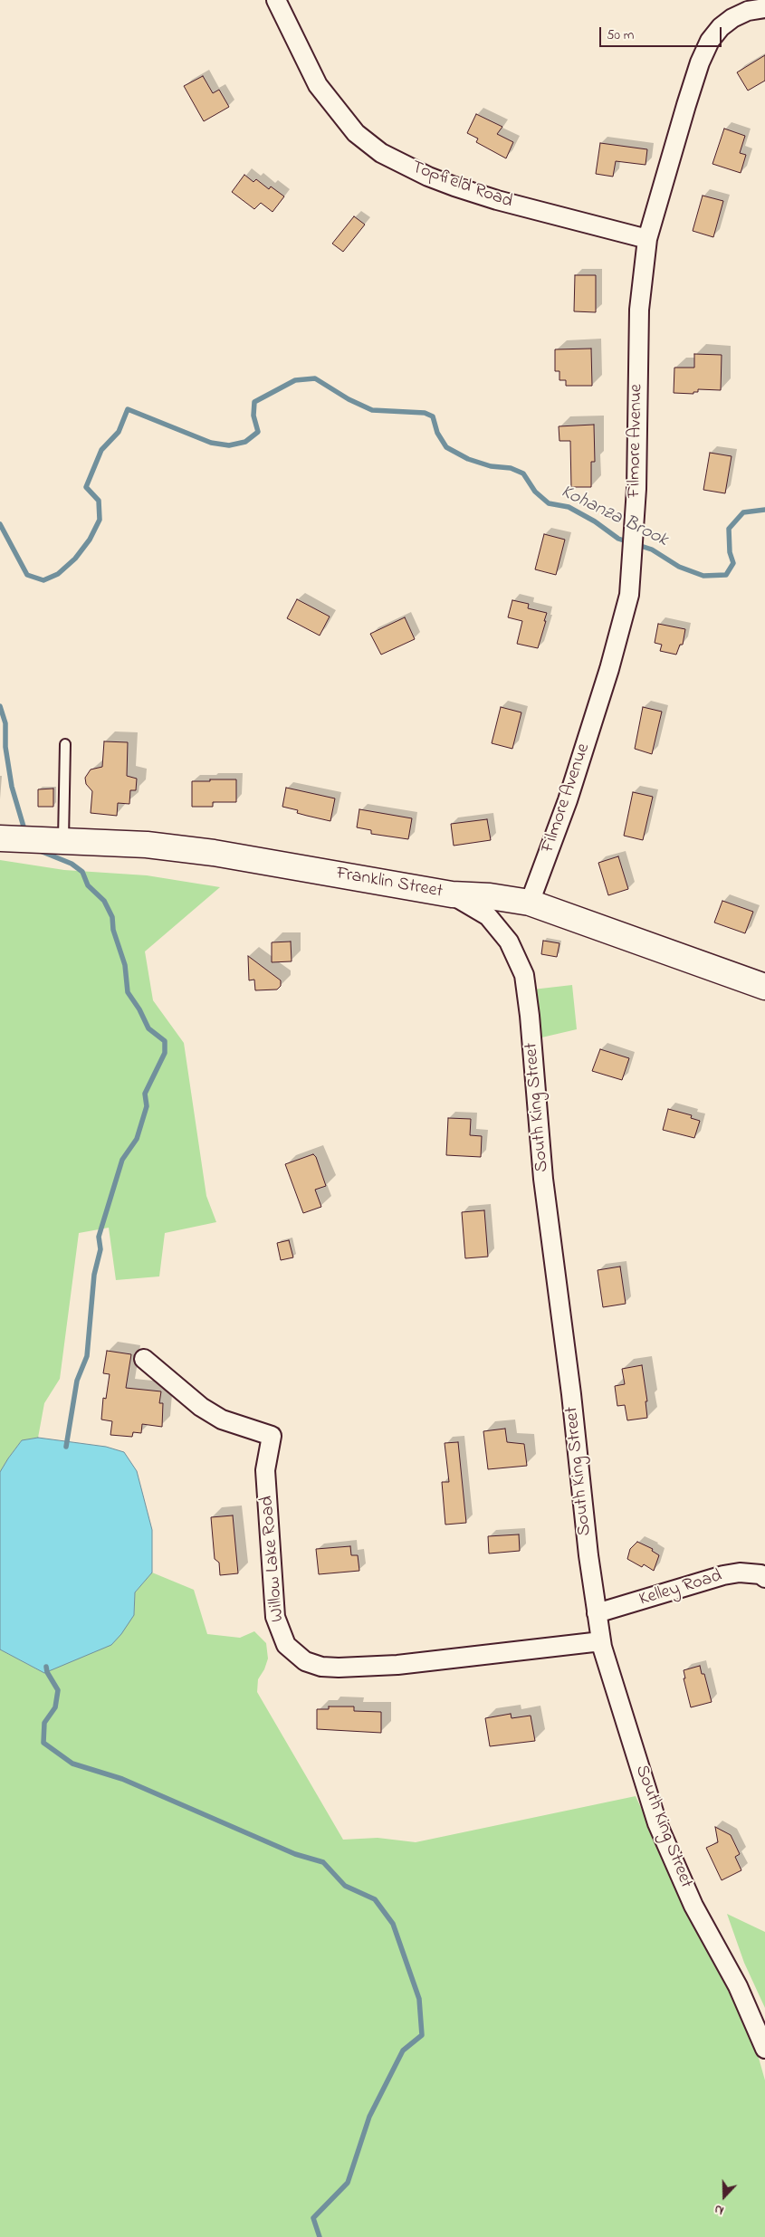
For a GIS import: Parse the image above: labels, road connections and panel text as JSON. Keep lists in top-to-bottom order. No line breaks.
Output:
{"streets":{"main road":["Franklin Street"],"street":["Topfield Road","Filmore Avenue","South King Street","Willow Lake Road","Kelley Road"]},"crossings":[["Topfield Road","Filmore Avenue"],["Filmore Avenue","Franklin Street"],["Franklin Street","South King Street"],["South King Street","Willow Lake Road"],["South King Street","Kelley Road"]],"water":["Kohanza Brook"],"scale_bar":"50 m","north":"bottom"}
